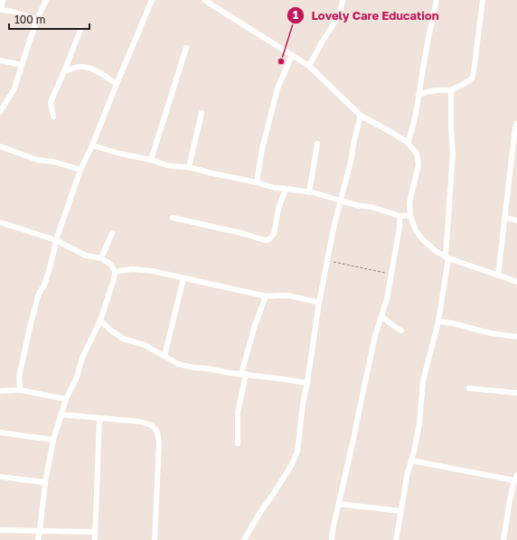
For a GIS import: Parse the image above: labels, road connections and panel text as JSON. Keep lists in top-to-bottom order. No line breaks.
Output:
{"places":["Lovely Care Education"],"scale_bar":"100 m"}
